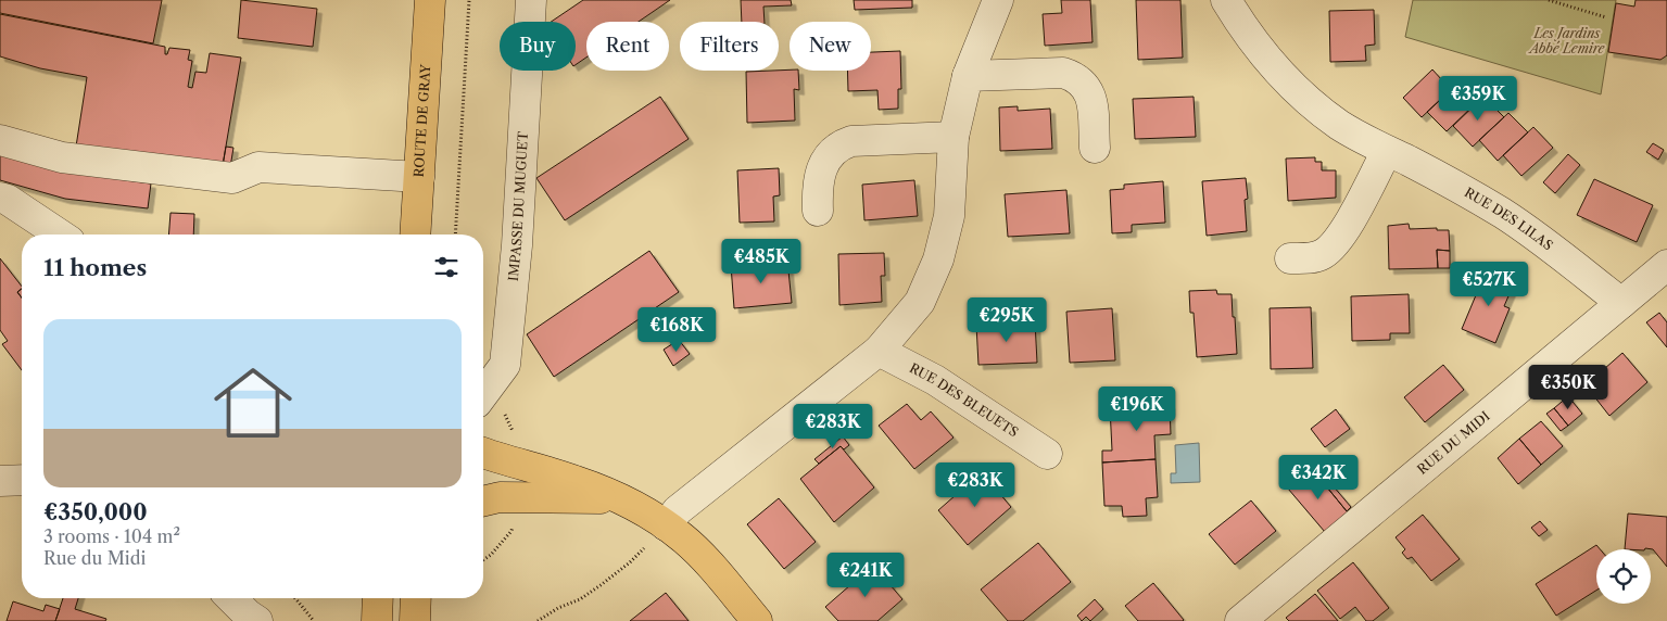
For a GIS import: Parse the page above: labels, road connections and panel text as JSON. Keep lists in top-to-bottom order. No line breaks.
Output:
{"streets":{"main road":["ROUTE DE GRAY"],"street":["IMPASSE DU MUGUET","RUE DES LILAS","RUE DES BLEUETS","RUE DU MIDI"]},"crossings":[["RUE DES LILAS","RUE DU MIDI"]],"parks":["Les Jardins Abbé Lemire"],"page":{"chip":["Buy","Rent","Filters","New"],"price":["€359K","€485K","€527K","€295K","€168K","€350K","€196K","€283K","€342K","€283K","€241K"],"heading":"11 homes","list":[{"name":"€350,000","note":"3 rooms · 104 m² · Rue du Midi"}]}}
